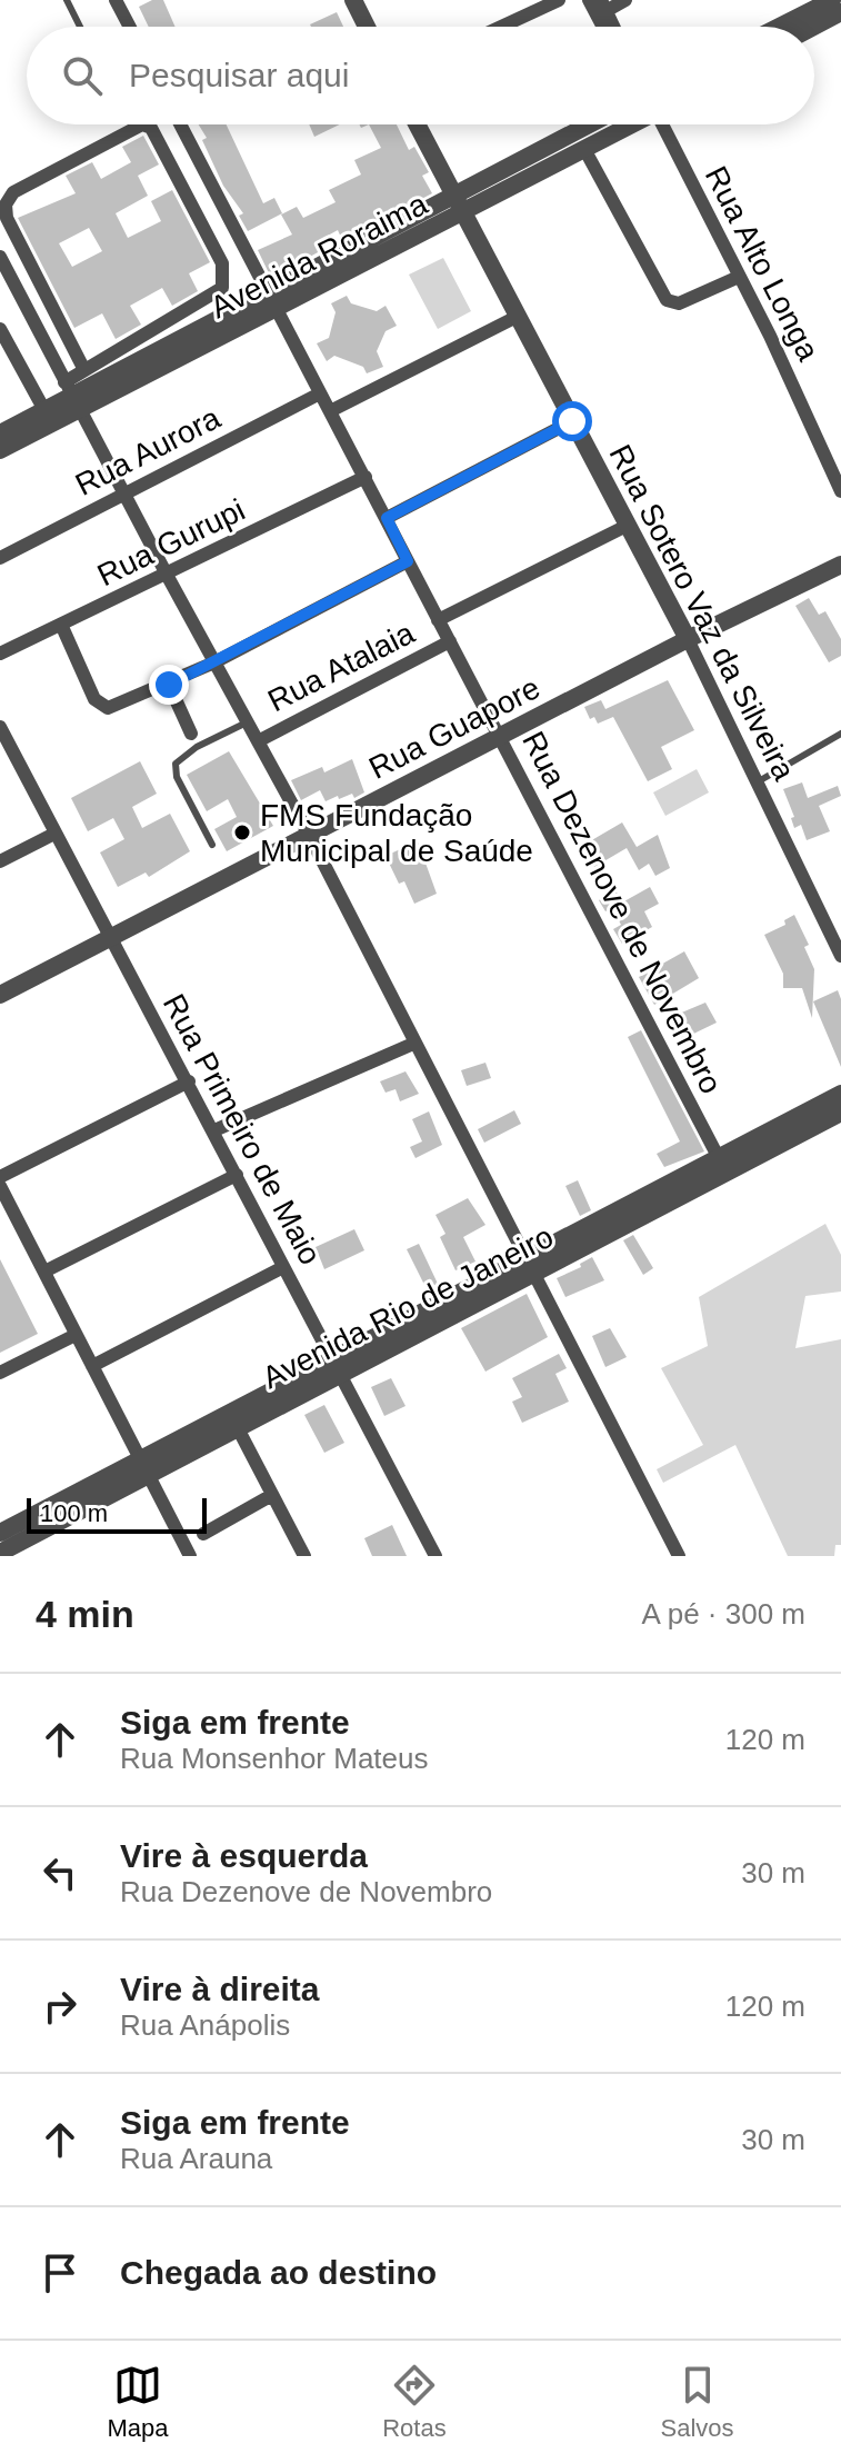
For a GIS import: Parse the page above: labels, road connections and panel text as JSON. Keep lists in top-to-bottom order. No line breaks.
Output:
{"streets":{"street":["Avenida Roraima","Rua Alto Longa","Rua Aurora","Rua Gurupi","Rua Sotero Vaz da Silveira","Rua Atalaia","Rua Guapore","Rua Dezenove de Novembro","Rua Primeiro de Maio","Avenida Rio de Janeiro"]},"crossings":[["Avenida Roraima","Rua Sotero Vaz da Silveira"],["Avenida Roraima","Rua Dezenove de Novembro"],["Rua Aurora","Rua Dezenove de Novembro"],["Rua Gurupi","Rua Dezenove de Novembro"],["Rua Sotero Vaz da Silveira","Rua Guapore"],["Rua Atalaia","Rua Dezenove de Novembro"],["Rua Guapore","Rua Dezenove de Novembro"],["Rua Guapore","Rua Primeiro de Maio"],["Rua Dezenove de Novembro","Avenida Rio de Janeiro"],["Rua Primeiro de Maio","Avenida Rio de Janeiro"]],"places":["FMS Fundação Municipal de Saúde"],"scale_bar":"100 m","page":{"search":"Pesquisar aqui","scale":"100 m","heading":["4 min","A pé · 300 m"],"list":[["Siga em frente","Rua Monsenhor Mateus","120 m"],["Vire à esquerda","Rua Dezenove de Novembro","30 m"],["Vire à direita","Rua Anápolis","120 m"],["Siga em frente","Rua Arauna","30 m"],"Chegada ao destino"],"nav":["Mapa","Rotas","Salvos"]}}
